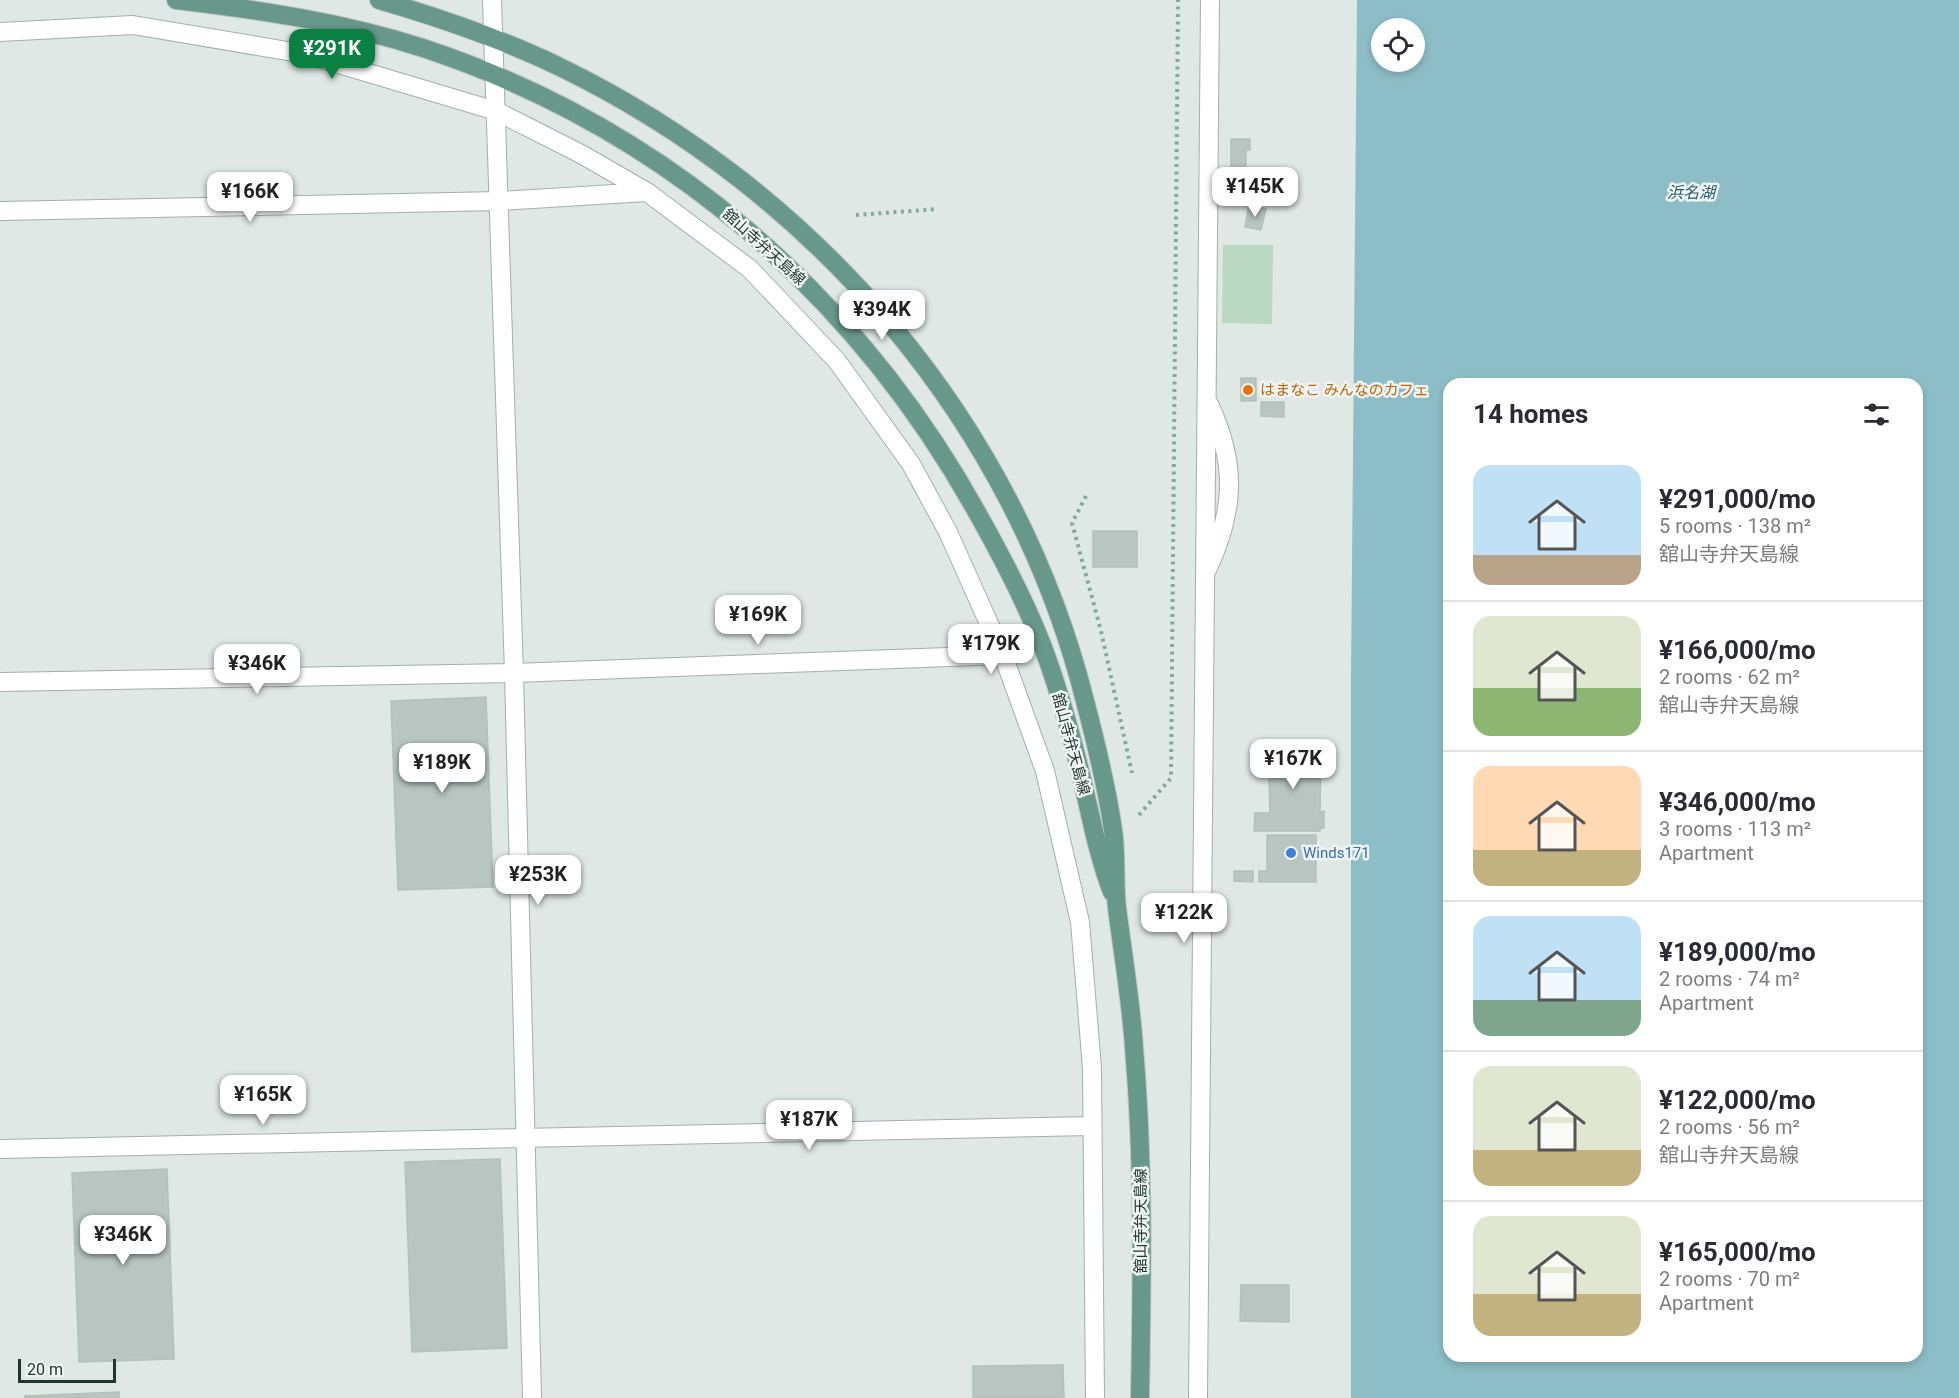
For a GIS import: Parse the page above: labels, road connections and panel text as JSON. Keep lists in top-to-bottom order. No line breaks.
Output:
{"streets":{"main road":["舘山寺弁天島線"]},"water":["浜名湖"],"places":["はまなこ みんなのカフェ","Winds171"],"scale_bar":"20 m","page":{"price":["¥291K","¥145K","¥166K","¥394K","¥169K","¥179K","¥346K","¥167K","¥189K","¥253K","¥122K","¥165K","¥187K","¥346K"],"heading":"14 homes","list":[{"name":"¥291,000/mo","note":"5 rooms · 138 m² · 舘山寺弁天島線"},{"name":"¥166,000/mo","note":"2 rooms · 62 m² · 舘山寺弁天島線"},{"name":"¥346,000/mo","note":"3 rooms · 113 m² · Apartment"},{"name":"¥189,000/mo","note":"2 rooms · 74 m² · Apartment"},{"name":"¥122,000/mo","note":"2 rooms · 56 m² · 舘山寺弁天島線"},{"name":"¥165,000/mo","note":"2 rooms · 70 m² · Apartment"}],"scale":"20 m"}}
